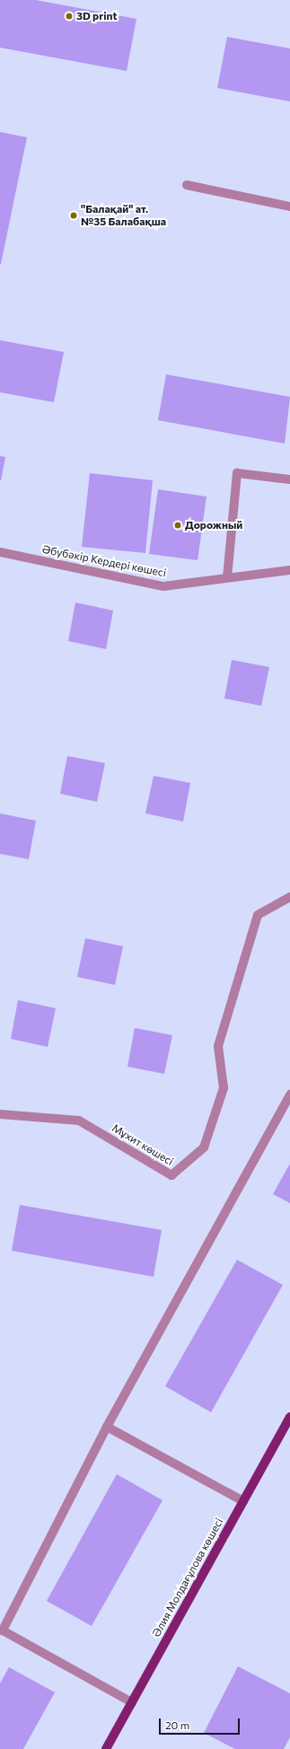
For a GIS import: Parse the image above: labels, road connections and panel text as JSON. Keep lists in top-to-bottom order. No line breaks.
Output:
{"streets":{"main road":["Әлия Молдағұлова көшесі"],"street":["Әбубәкір Кердері көшесі","Мұхит көшесі"]},"places":["3D print","\"Балақай\" ат. №35 Балабақша","Дорожный"],"scale_bar":"20 m"}
